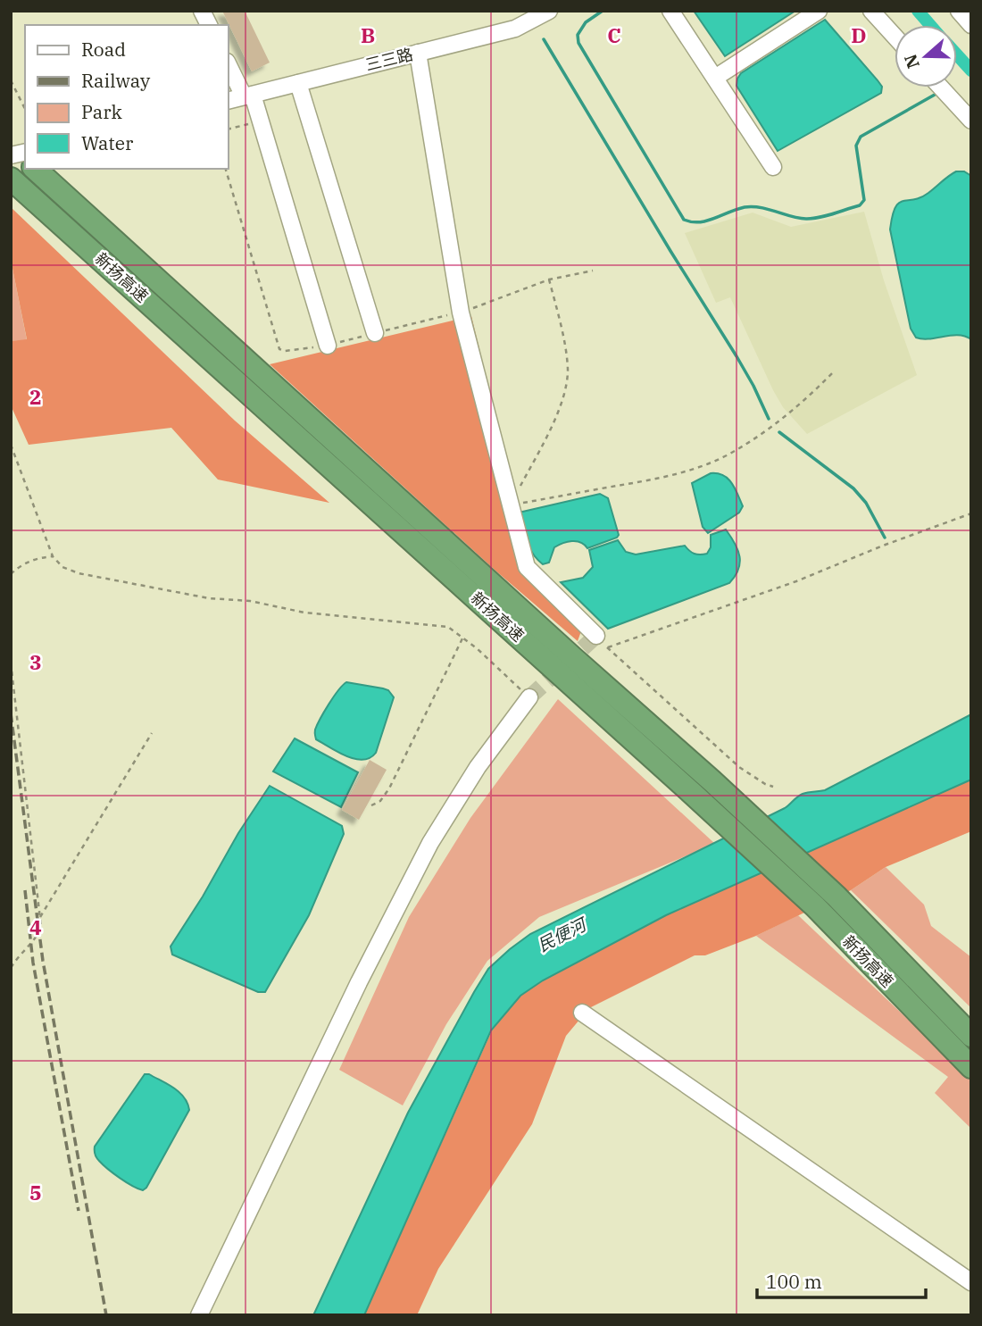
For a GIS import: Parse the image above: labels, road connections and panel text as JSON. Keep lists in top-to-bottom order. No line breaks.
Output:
{"streets":{"highway":["新扬高速"],"street":["三三路"]},"water":["民便河"],"legend":["Road","Railway","Park","Water"],"scale_bar":"100 m","north":"left","grid":{"columns":["B","C","D"],"rows":["2","3","4","5"]}}
